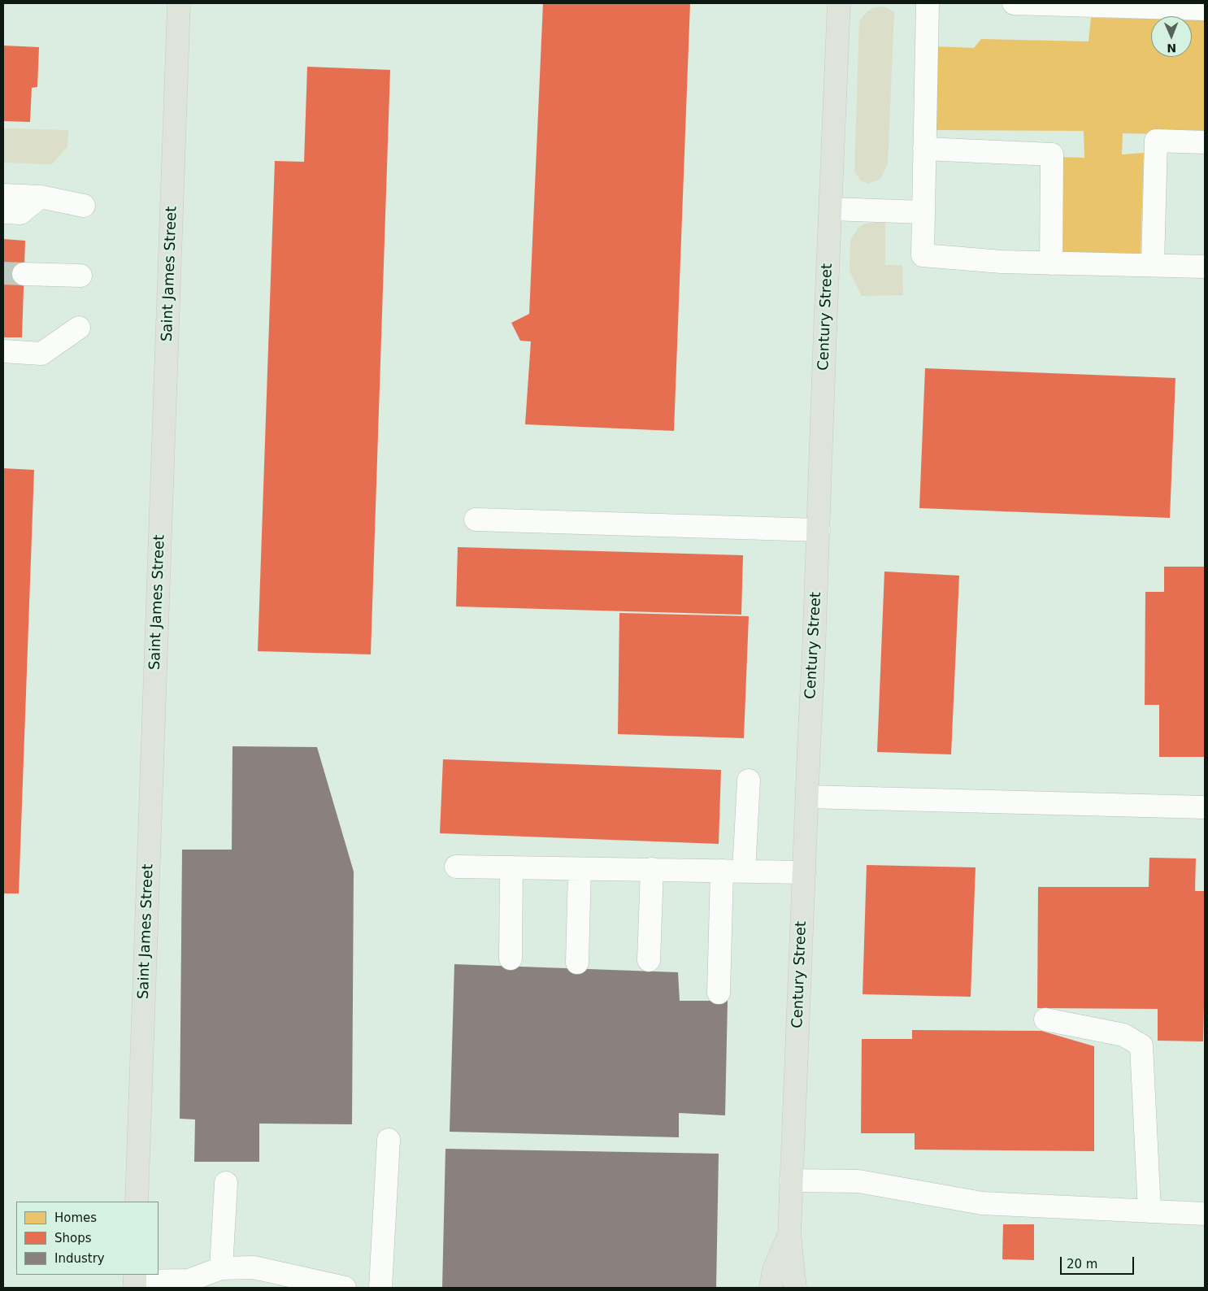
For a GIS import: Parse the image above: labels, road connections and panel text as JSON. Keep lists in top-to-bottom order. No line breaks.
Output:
{"streets":{"main road":["Saint James Street","Century Street"]},"legend":["Homes","Shops","Industry"],"scale_bar":"20 m","north":"bottom"}
